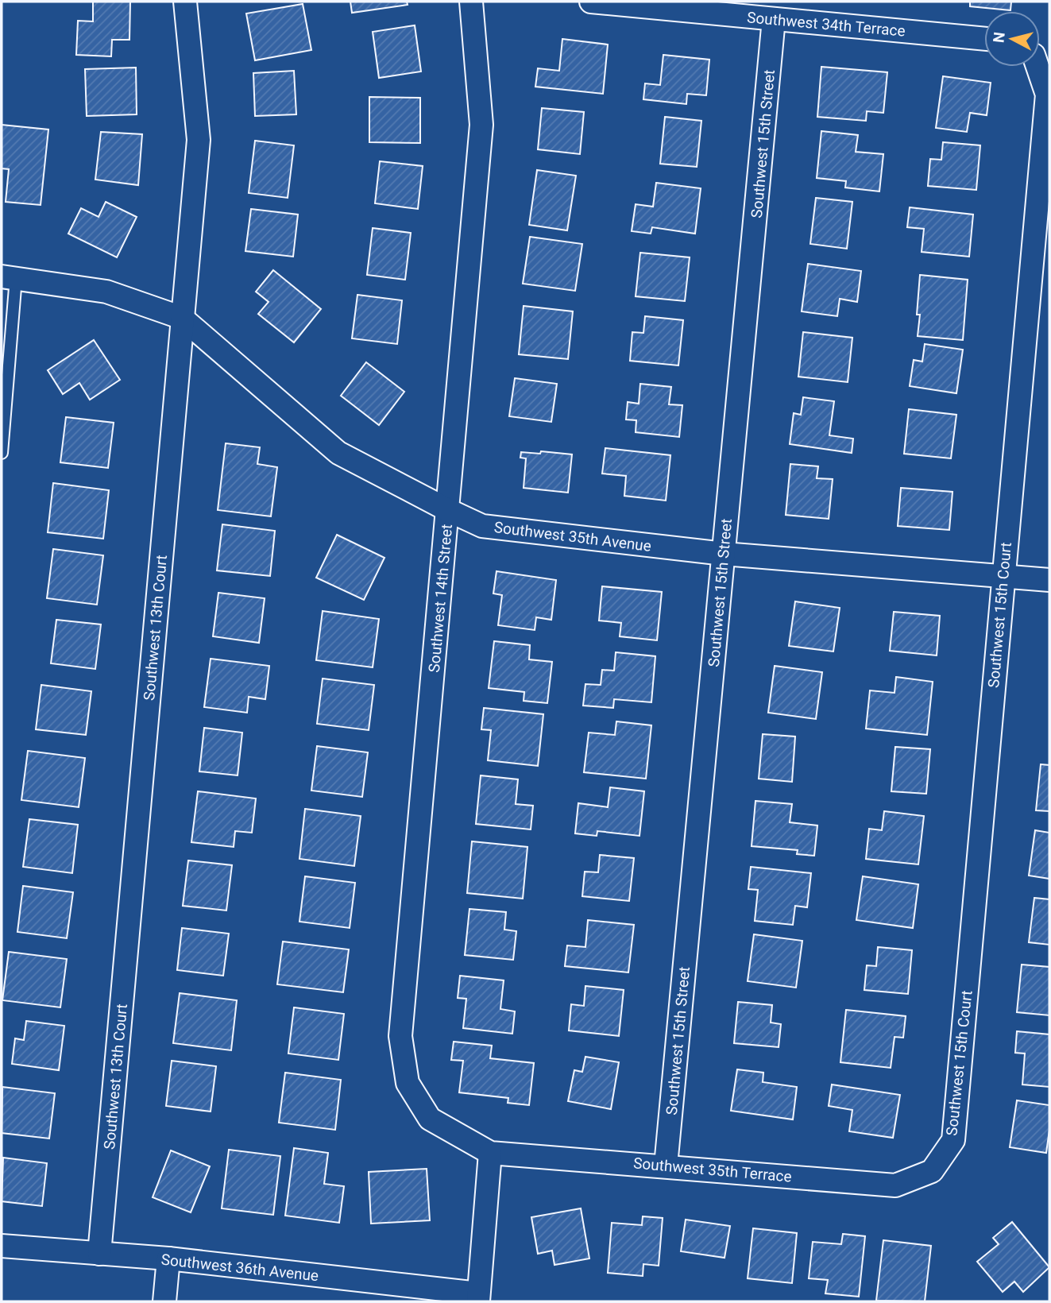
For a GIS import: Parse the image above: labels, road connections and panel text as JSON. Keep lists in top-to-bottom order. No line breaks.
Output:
{"streets":{"street":["Southwest 34th Terrace","Southwest 15th Street","Southwest 35th Avenue","Southwest 14th Street","Southwest 15th Court","Southwest 13th Court","Southwest 35th Terrace","Southwest 36th Avenue"]},"crossings":[["Southwest 34th Terrace","Southwest 15th Street"],["Southwest 15th Street","Southwest 35th Avenue"],["Southwest 15th Street","Southwest 35th Terrace"],["Southwest 35th Avenue","Southwest 14th Street"],["Southwest 35th Avenue","Southwest 15th Court"],["Southwest 35th Avenue","Southwest 13th Court"],["Southwest 14th Street","Southwest 35th Terrace"],["Southwest 15th Court","Southwest 35th Terrace"],["Southwest 13th Court","Southwest 36th Avenue"]],"north":"left"}
